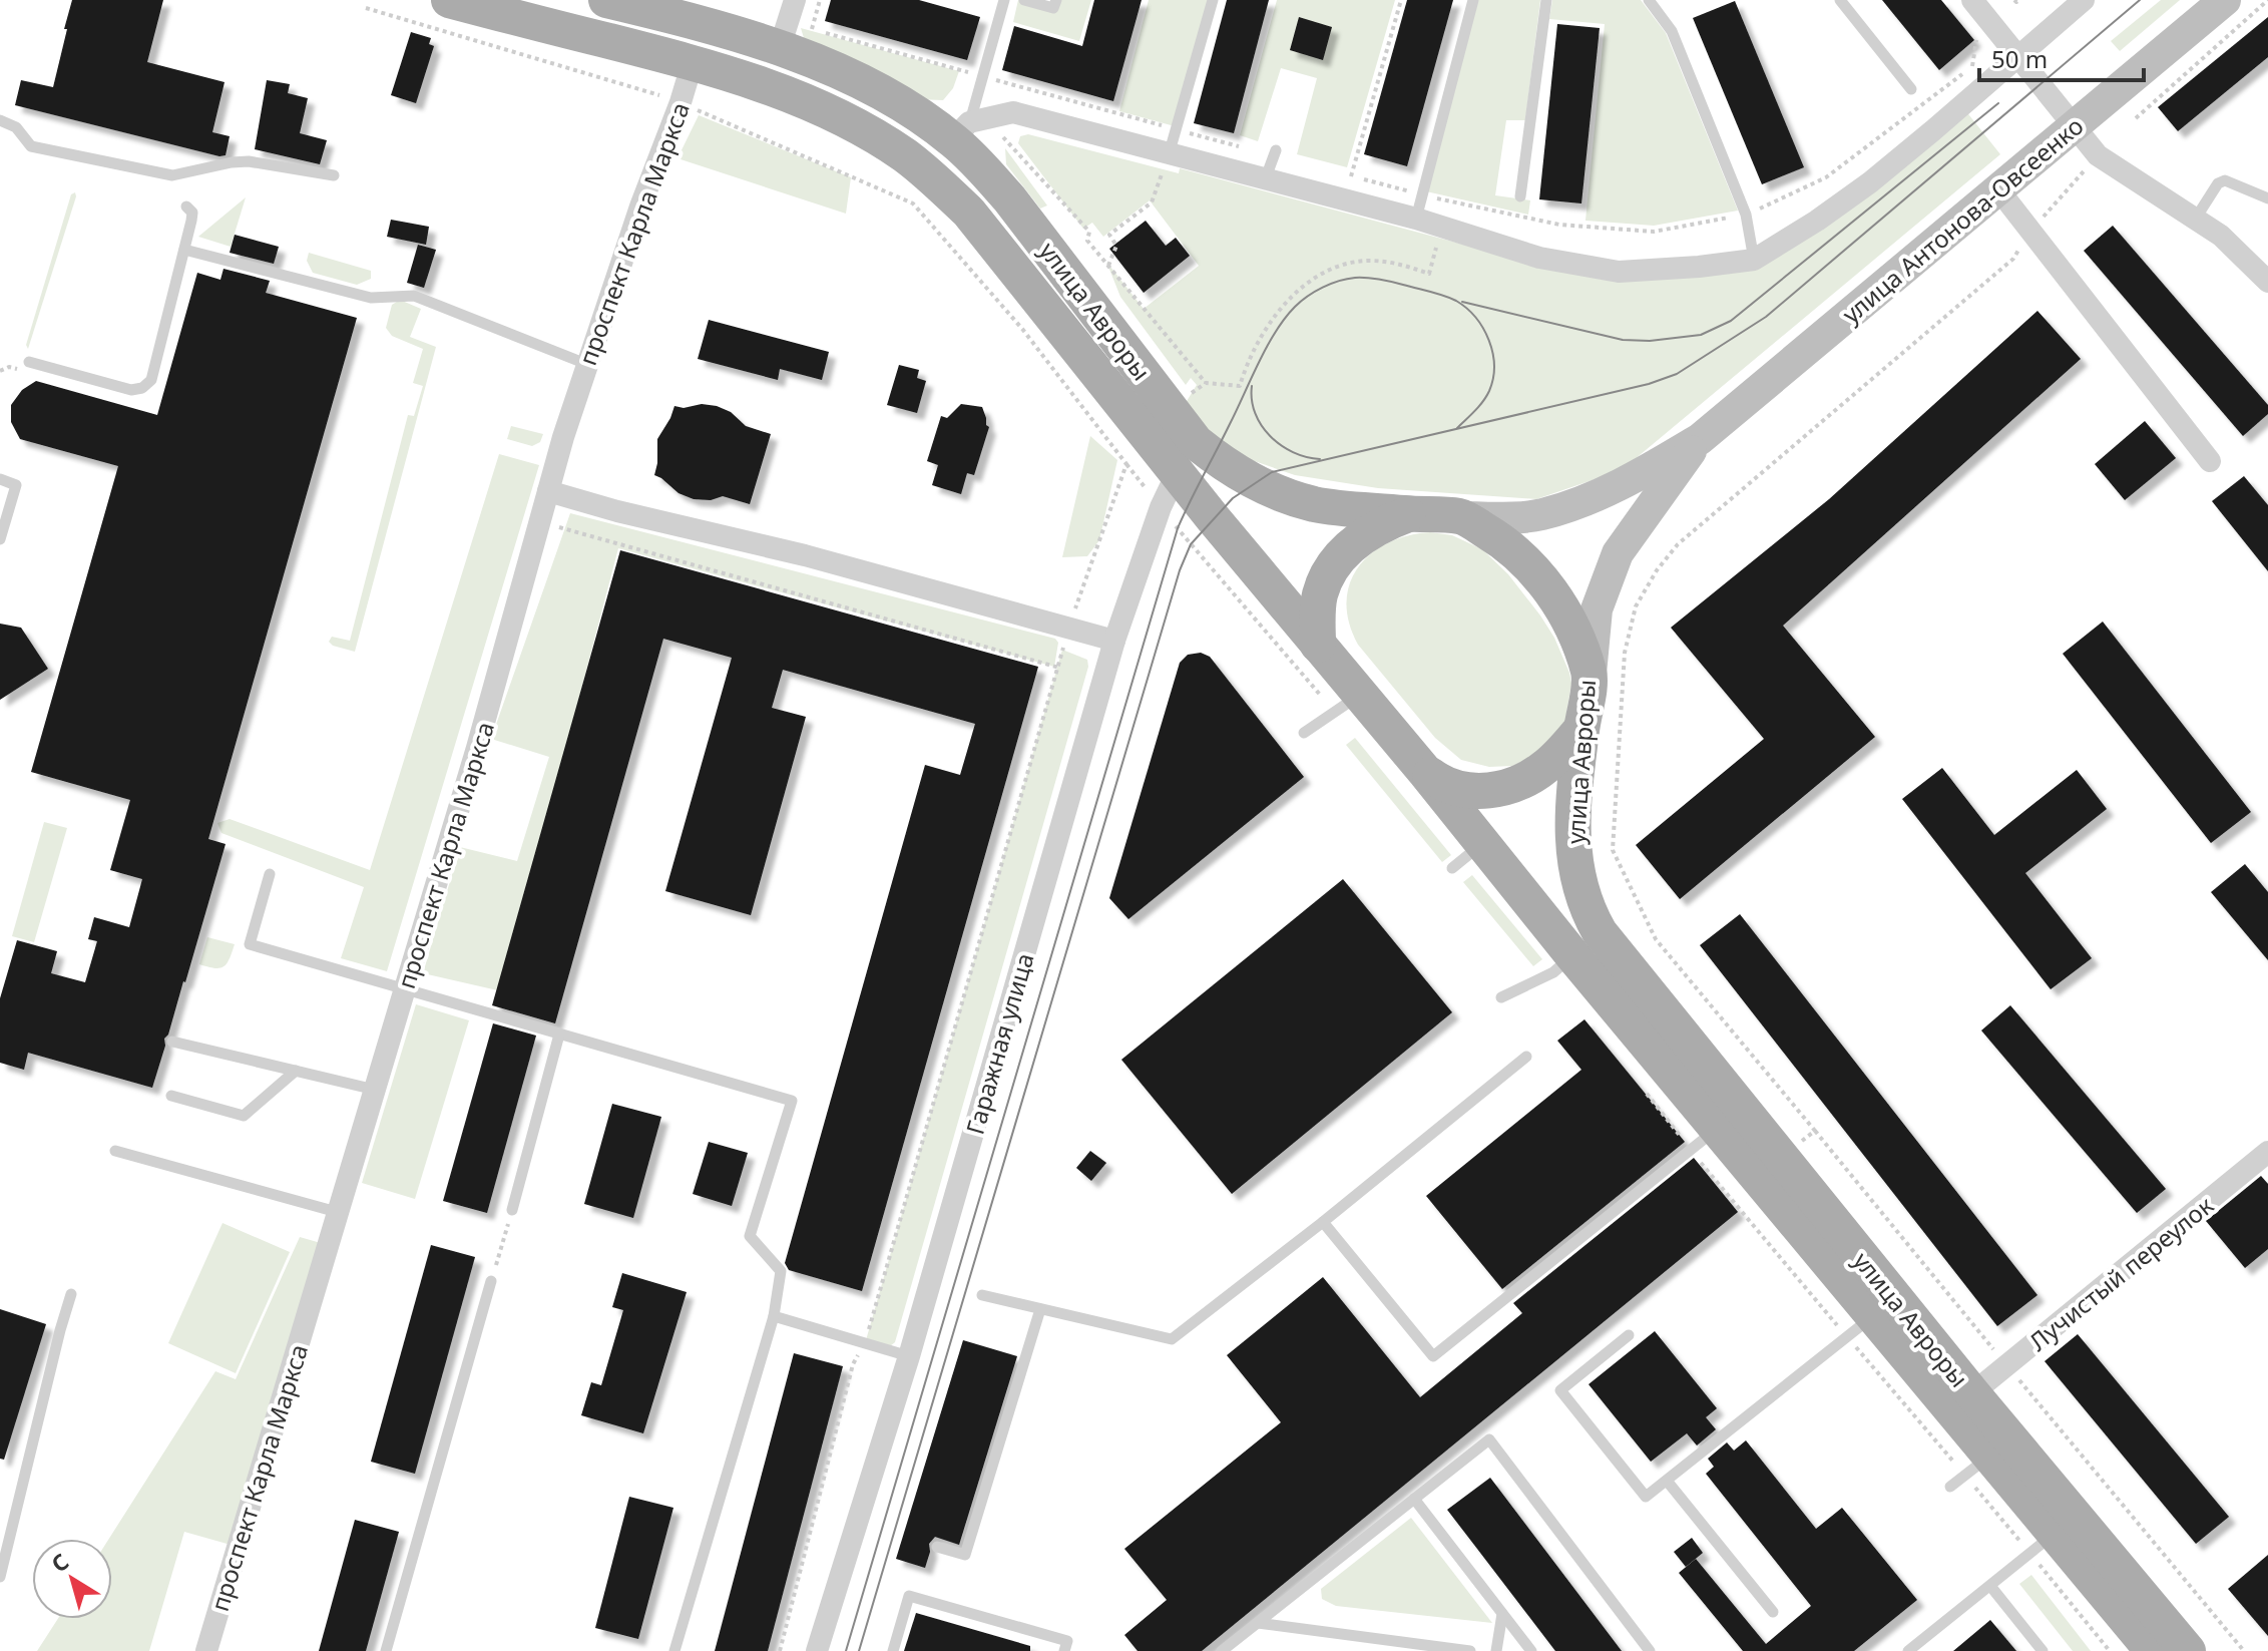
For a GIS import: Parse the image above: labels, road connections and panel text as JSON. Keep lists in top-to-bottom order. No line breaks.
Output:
{"streets":{"main road":["улица Антонова-Овсеенко","улица Авроры"],"street":["проспект Карла Маркса","Гаражная улица","Лучистый переулок"]},"crossings":[["улица Антонова-Овсеенко","улица Авроры"],["проспект Карла Маркса","улица Авроры"],["улица Авроры","Гаражная улица"],["улица Авроры","Лучистый переулок"]],"scale_bar":"50 m","north":"top left"}
